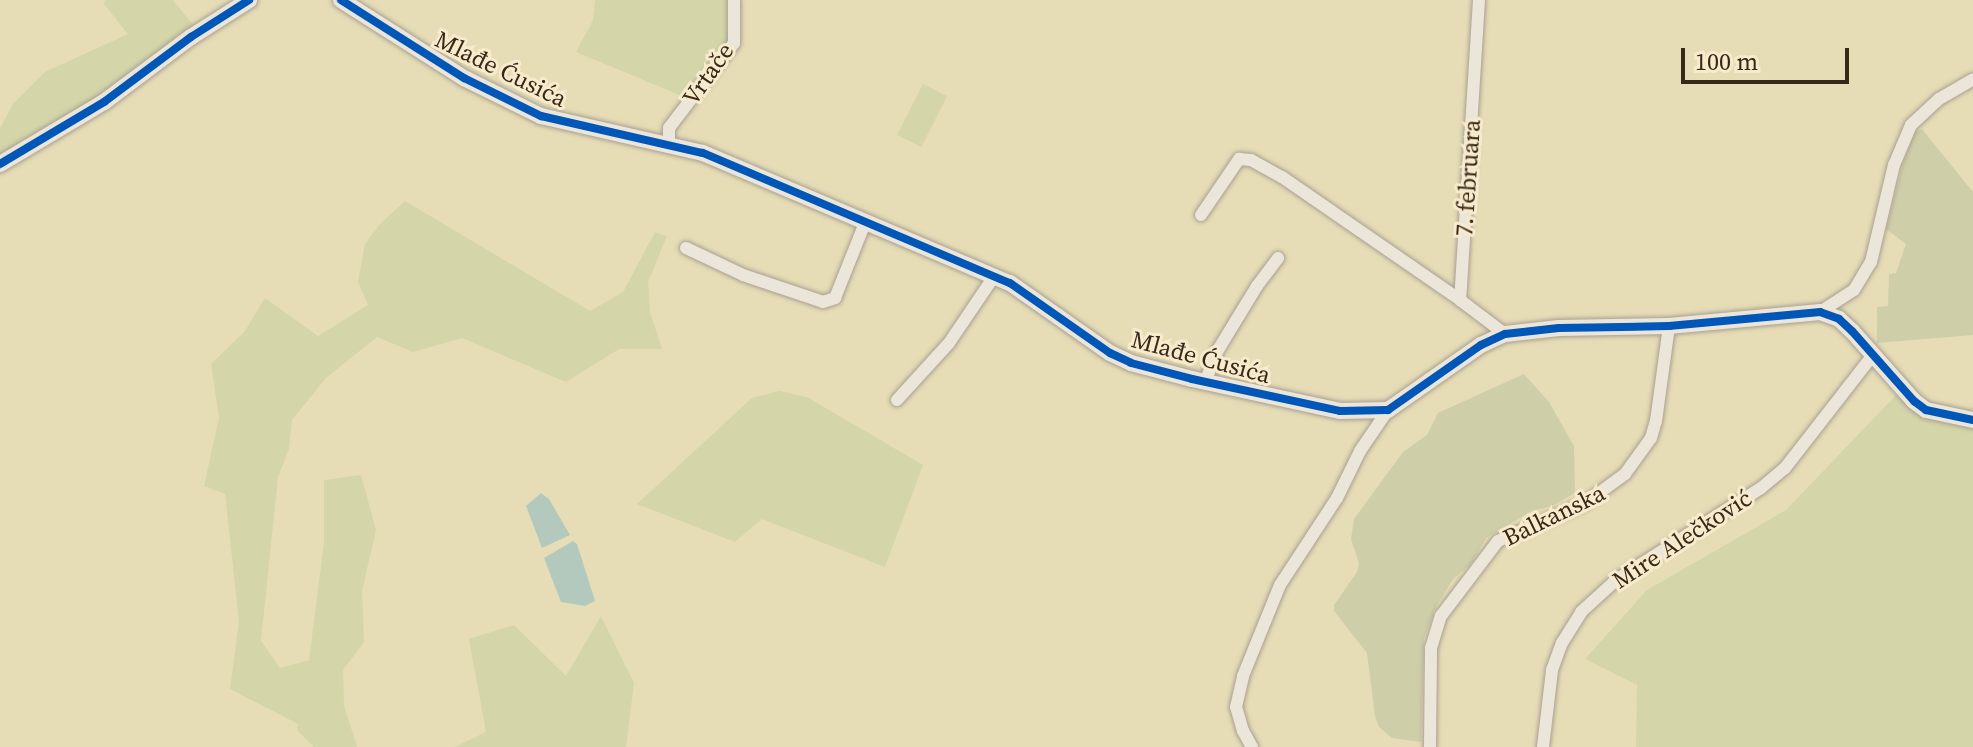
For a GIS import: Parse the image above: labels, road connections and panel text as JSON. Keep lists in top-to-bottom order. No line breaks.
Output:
{"streets":{"street":["Mlađe Ćusića","Vrtače","7. februara","Balkanska","Mire Alečković"]},"crossings":[["Mlađe Ćusića","Vrtače"]],"scale_bar":"100 m"}
